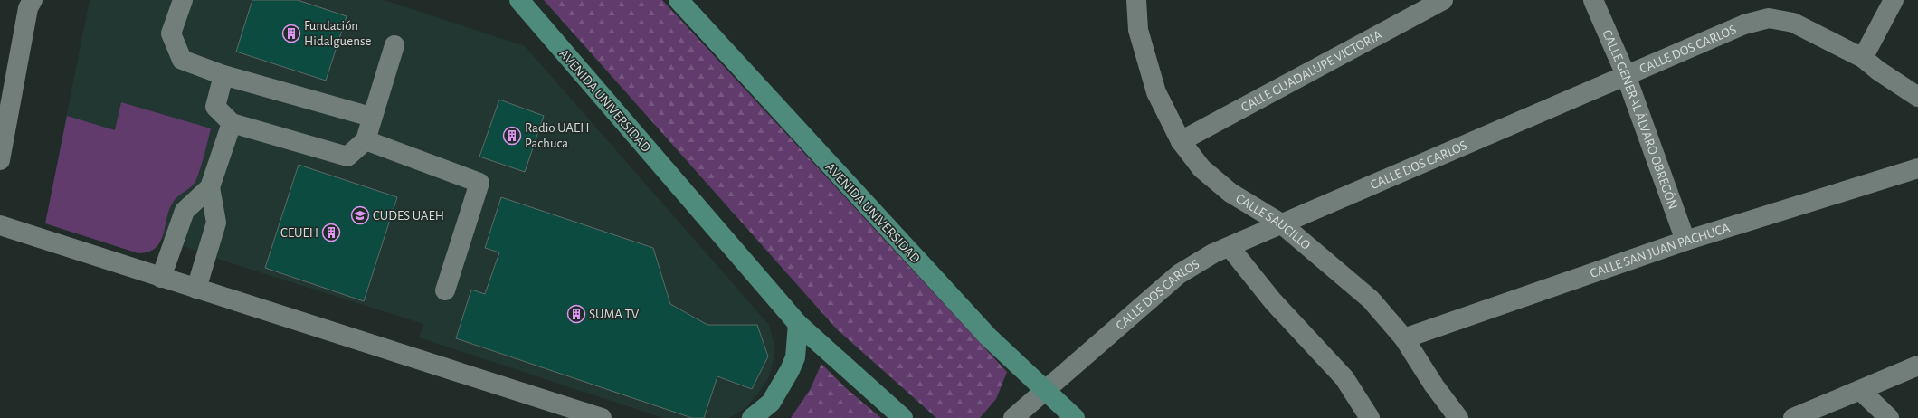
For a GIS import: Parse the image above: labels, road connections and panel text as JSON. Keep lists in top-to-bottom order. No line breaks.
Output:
{"streets":{"main road":["AVENIDA UNIVERSIDAD"],"street":["CALLE DOS CARLOS","CALLE GUADALUPE VICTORIA","CALLE GENERAL ÁLVARO OBREGÓN","CALLE SAUCILLO","CALLE SAN JUAN PACHUCA"]},"crossings":[["CALLE DOS CARLOS","AVENIDA UNIVERSIDAD"],["CALLE DOS CARLOS","CALLE GENERAL ÁLVARO OBREGÓN"],["CALLE DOS CARLOS","CALLE SAUCILLO"],["CALLE GUADALUPE VICTORIA","CALLE SAUCILLO"],["CALLE GENERAL ÁLVARO OBREGÓN","CALLE SAN JUAN PACHUCA"],["CALLE SAUCILLO","CALLE SAN JUAN PACHUCA"]],"places":{"building":["Fundación Hidalguense","Radio UAEH Pachuca","CEUEH","SUMA TV"],"school or university":["CUDES UAEH"]}}
